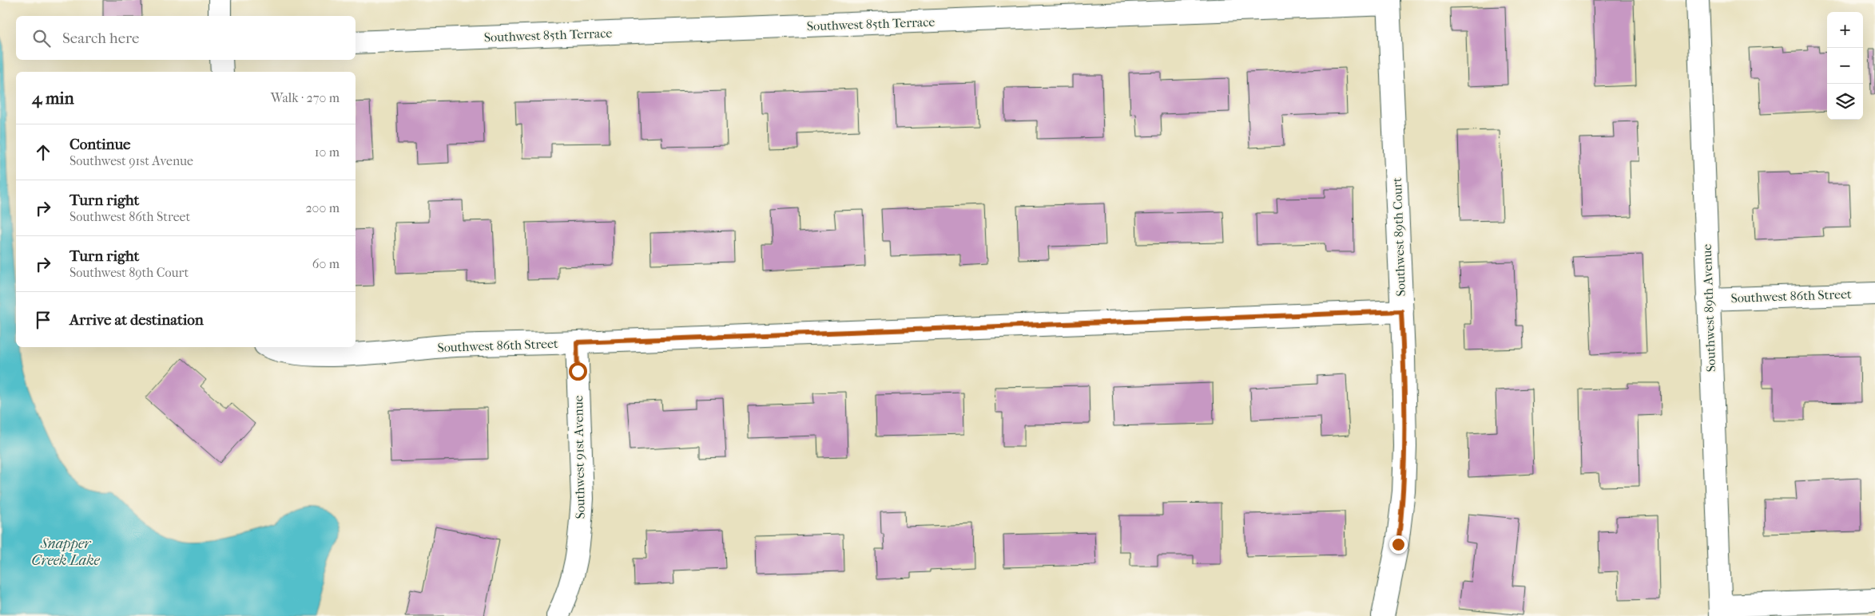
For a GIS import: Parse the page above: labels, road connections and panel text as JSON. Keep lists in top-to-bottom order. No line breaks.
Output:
{"streets":{"street":["Southwest 85th Terrace","Southwest 89th Court","Southwest 86th Street","Southwest 89th Avenue","Southwest 91st Avenue"]},"crossings":[["Southwest 85th Terrace","Southwest 89th Court"],["Southwest 89th Court","Southwest 86th Street"],["Southwest 86th Street","Southwest 89th Avenue"],["Southwest 86th Street","Southwest 91st Avenue"]],"water":["Snapper Creek Lake"],"page":{"map_buttons":["+","−"],"search":"Search here","heading":["4 min","Walk · 270 m"],"list":[["Continue","Southwest 91st Avenue","10 m"],["Turn right","Southwest 86th Street","200 m"],["Turn right","Southwest 89th Court","60 m"],"Arrive at destination"]}}
